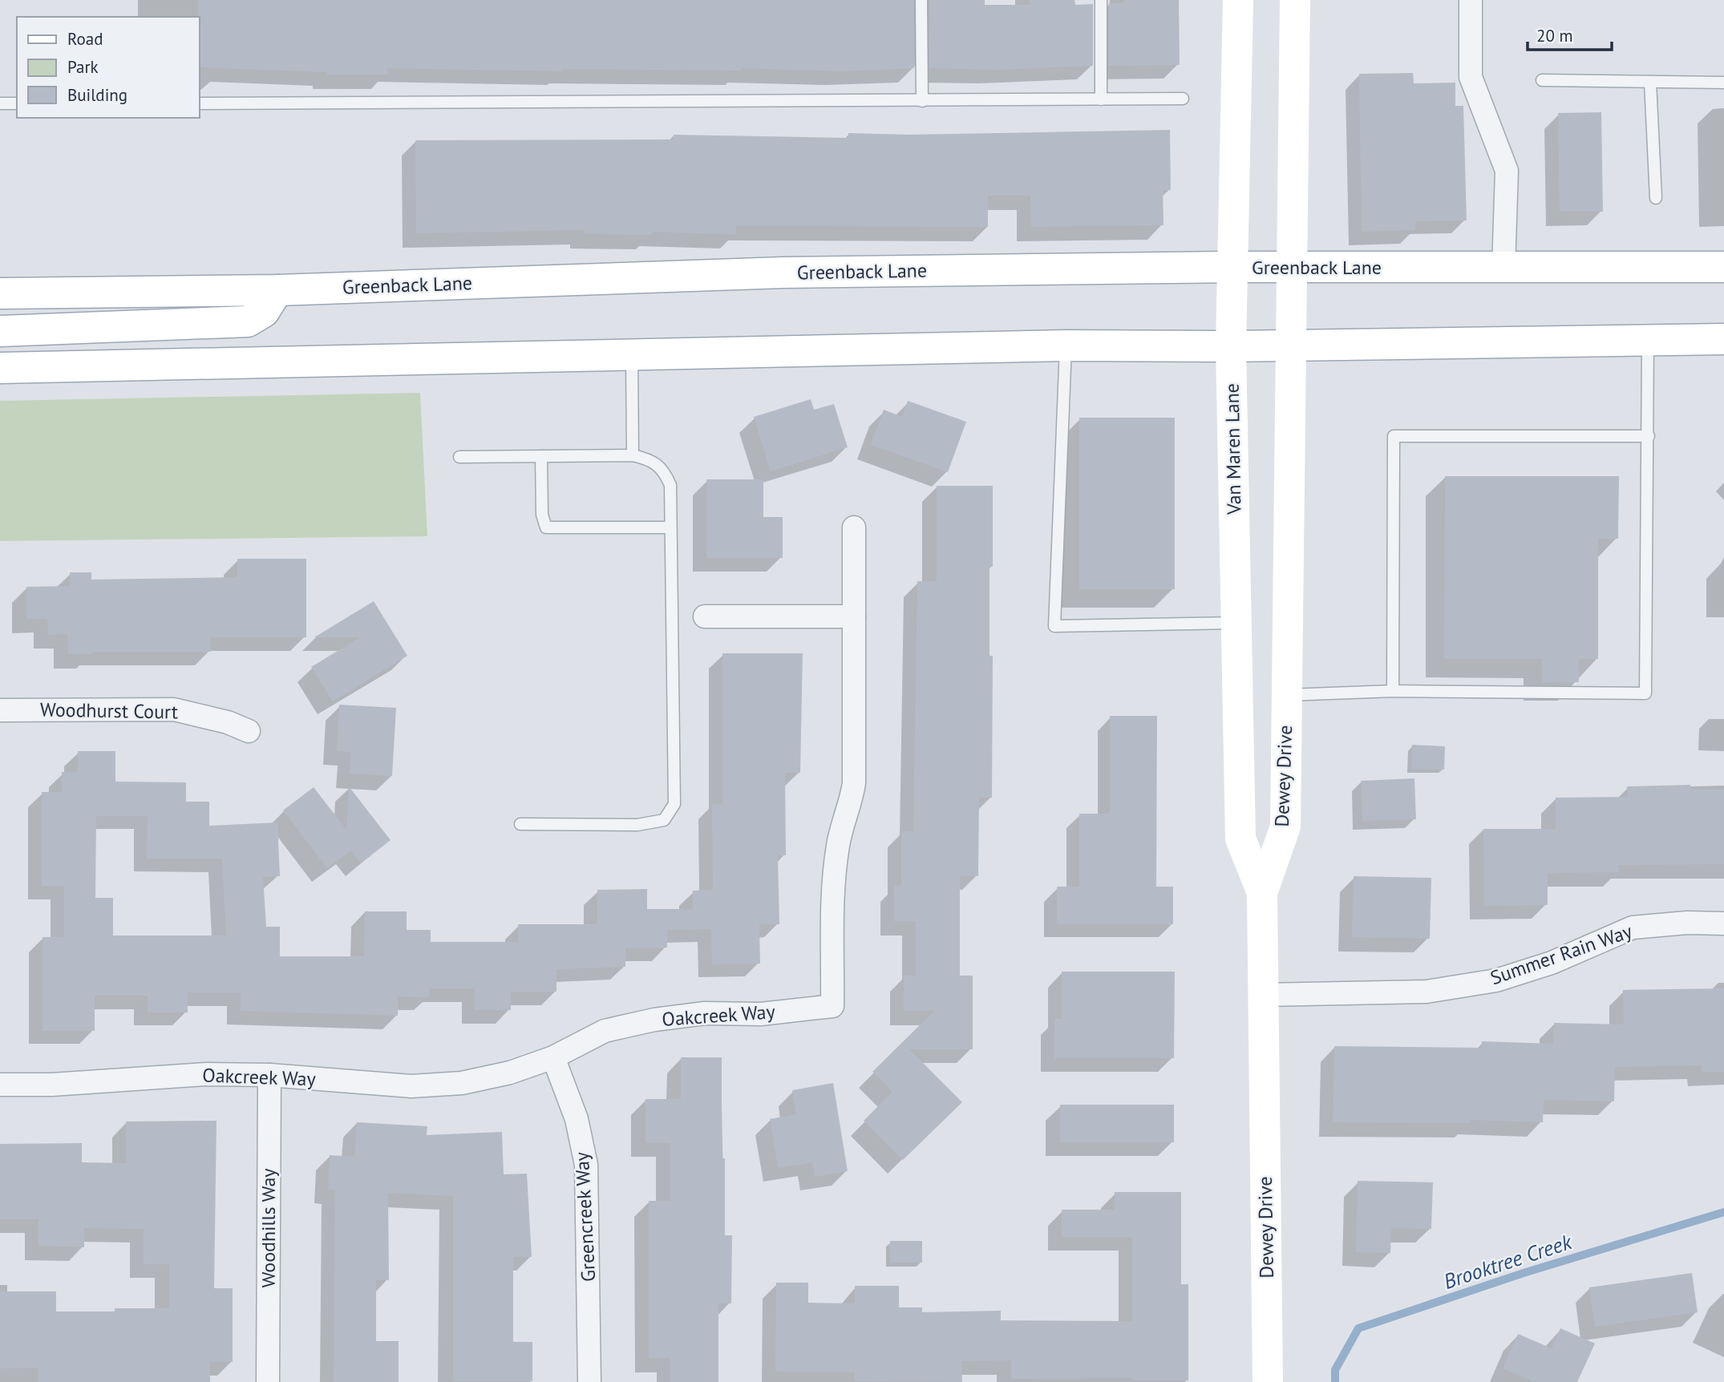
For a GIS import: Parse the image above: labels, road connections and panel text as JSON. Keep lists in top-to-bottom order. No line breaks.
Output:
{"streets":{"main road":["Greenback Lane","Van Maren Lane","Dewey Drive"],"street":["Woodhurst Court","Summer Rain Way","Oakcreek Way","Greencreek Way","Woodhills Way"]},"crossings":[["Greenback Lane","Van Maren Lane"],["Greenback Lane","Dewey Drive"],["Van Maren Lane","Dewey Drive"],["Dewey Drive","Summer Rain Way"],["Oakcreek Way","Greencreek Way"],["Oakcreek Way","Woodhills Way"]],"water":["Brooktree Creek"],"legend":["Road","Park","Building"],"scale_bar":"20 m"}
